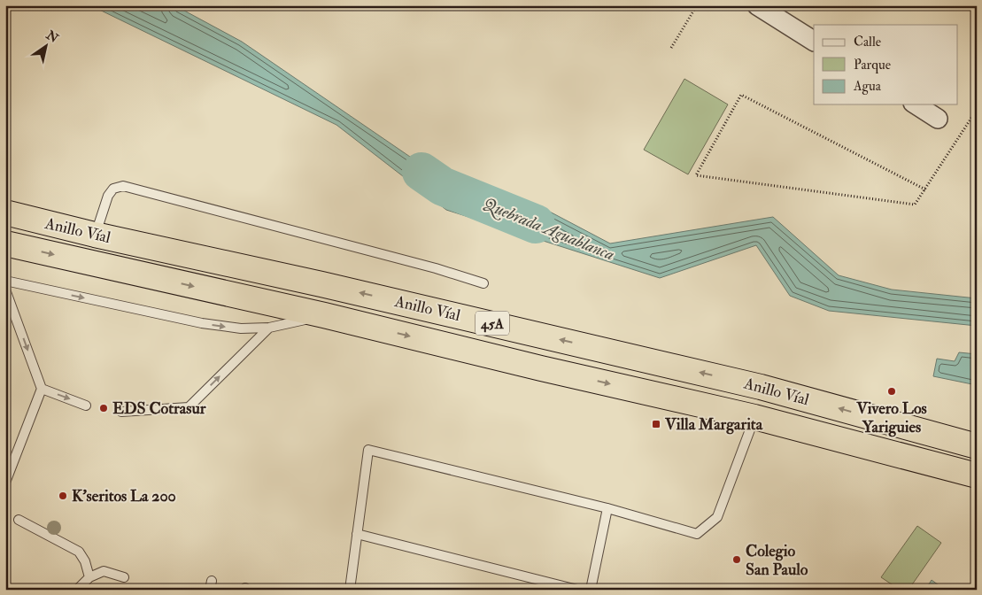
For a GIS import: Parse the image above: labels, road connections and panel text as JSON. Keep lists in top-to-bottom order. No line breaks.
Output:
{"streets":{"highway":["Anillo Víal","45A"]},"water":["Quebrada Aguablanca"],"places":{"other":["Vivero Los Yariguies","EDS Cotrasur","K'seritos La 200","Colegio San Paulo"],"transit":["Villa Margarita"]},"legend":["Calle","Parque","Agua"],"north":"top right"}
